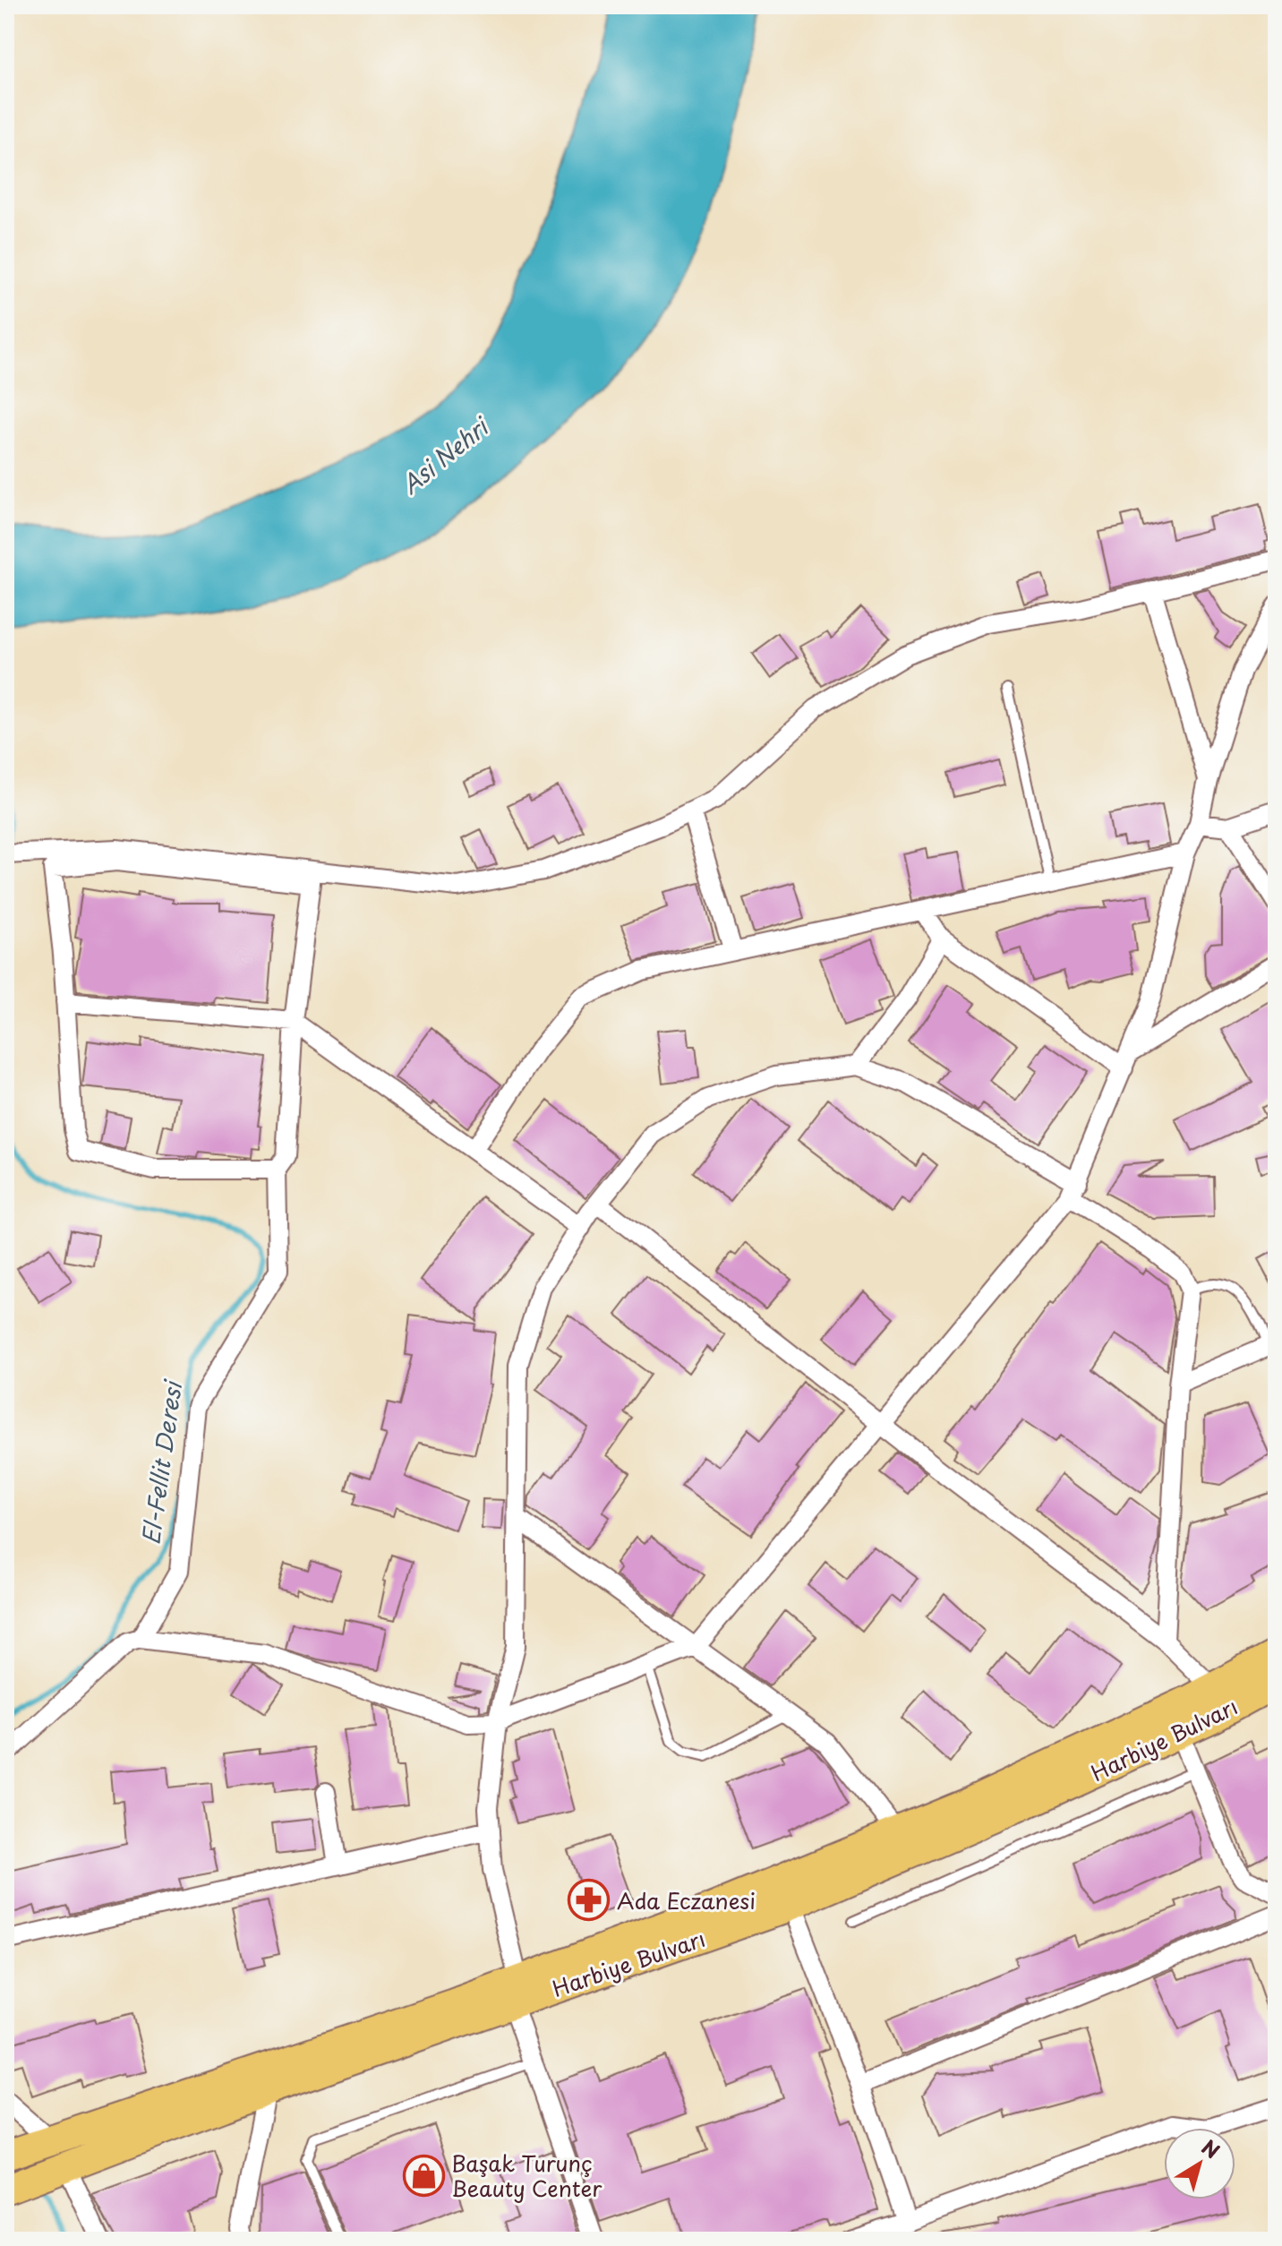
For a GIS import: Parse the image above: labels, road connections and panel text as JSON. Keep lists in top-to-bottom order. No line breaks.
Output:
{"streets":{"main road":["Harbiye Bulvarı"]},"water":["Asi Nehri","El-Fellit Deresi"],"places":{"pharmacy":["Ada Eczanesi"],"shop":["Başak Turunç Beauty Center"]},"north":"top right"}
